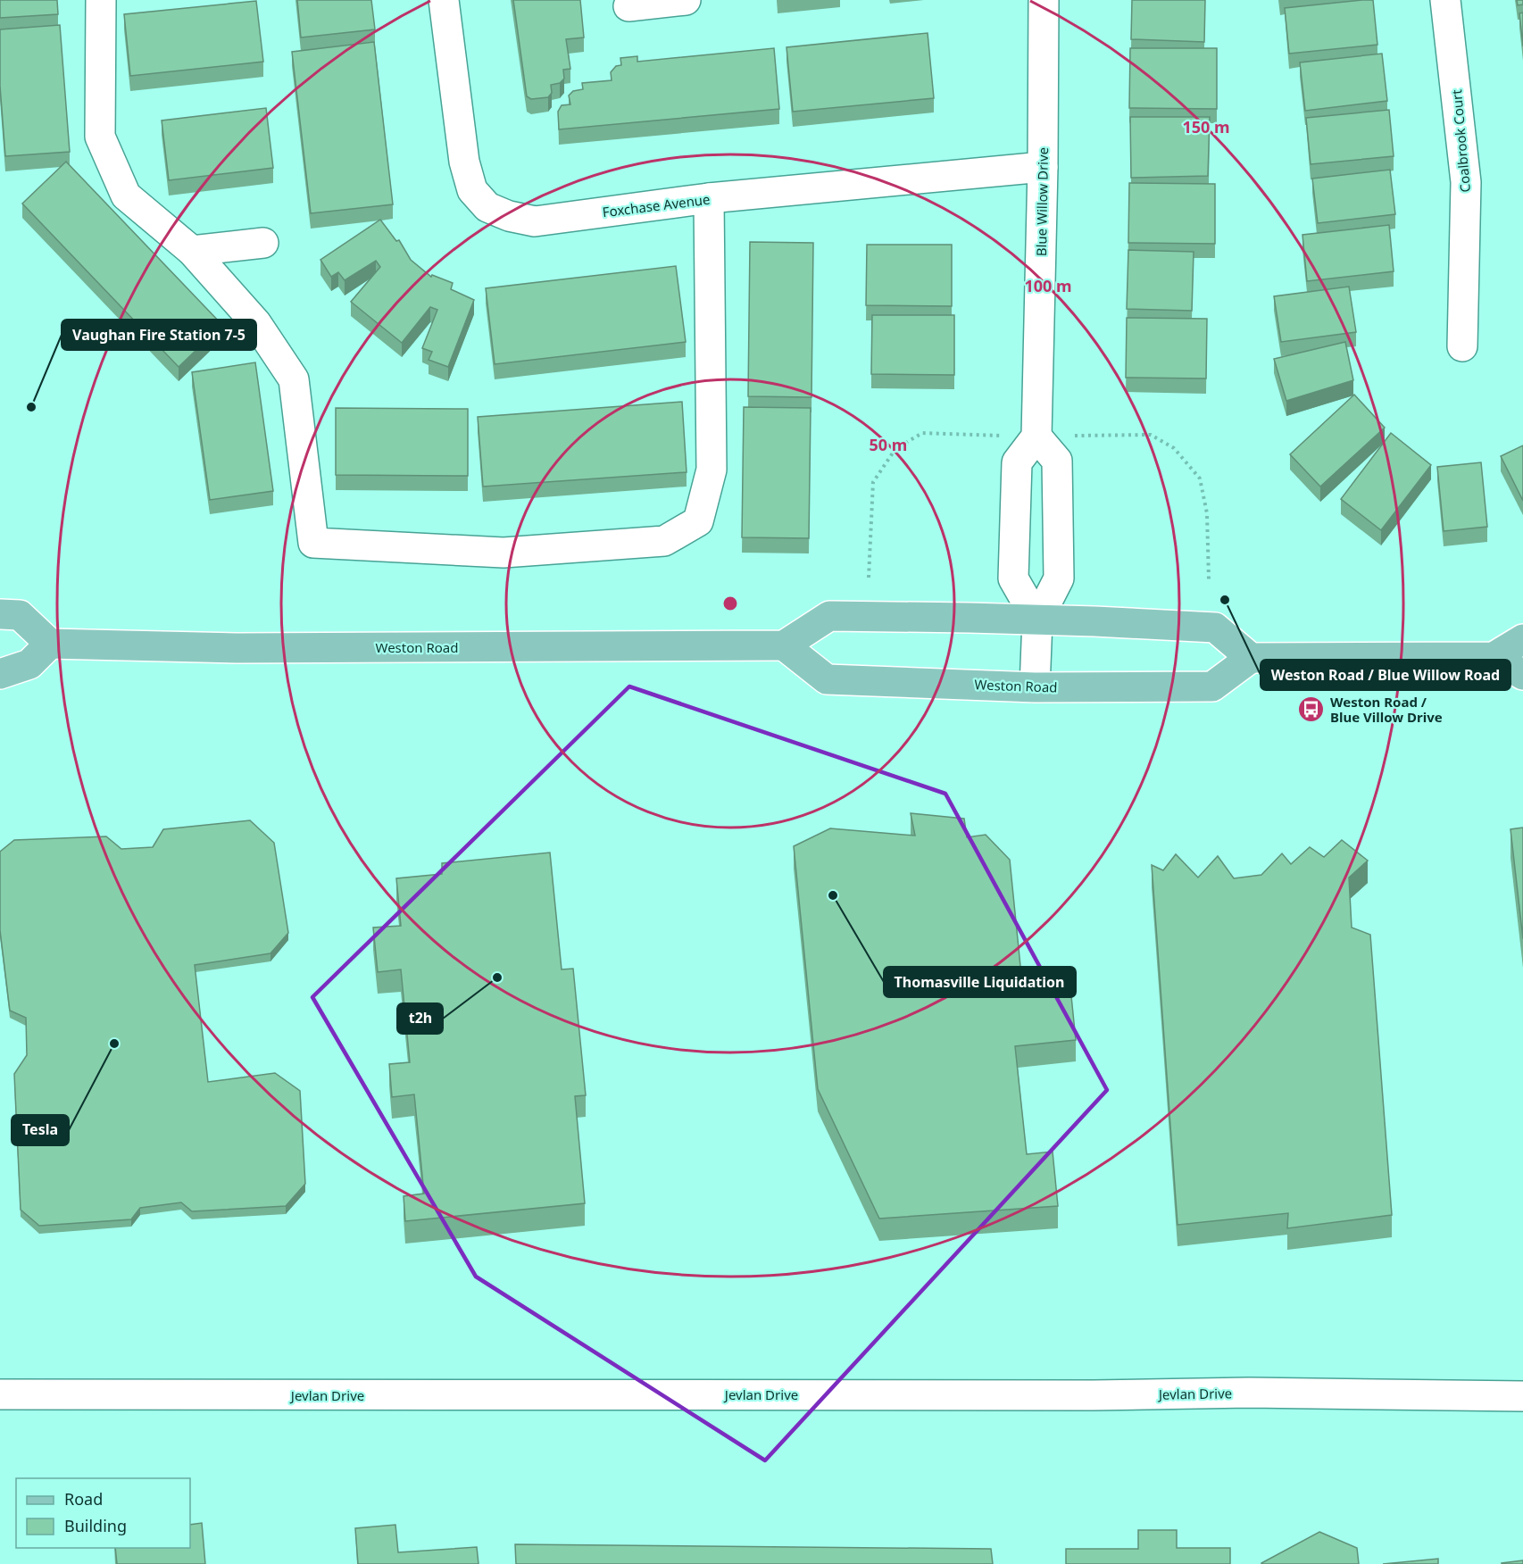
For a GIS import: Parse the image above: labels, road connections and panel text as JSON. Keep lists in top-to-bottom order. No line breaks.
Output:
{"streets":{"main road":["Weston Road"],"street":["Coalbrook Court","Blue Willow Drive","Foxchase Avenue","Jevlan Drive"]},"crossings":[["Blue Willow Drive","Foxchase Avenue"]],"places":{"other":["Vaughan Fire Station 7-5","Weston Road / Blue Willow Road","Thomasville Liquidation","t2h","Tesla"],"bus stop":["Weston Road / Blue Villow Drive"]},"legend":["Road","Building"],"rings":["150 m","100 m","50 m"]}
